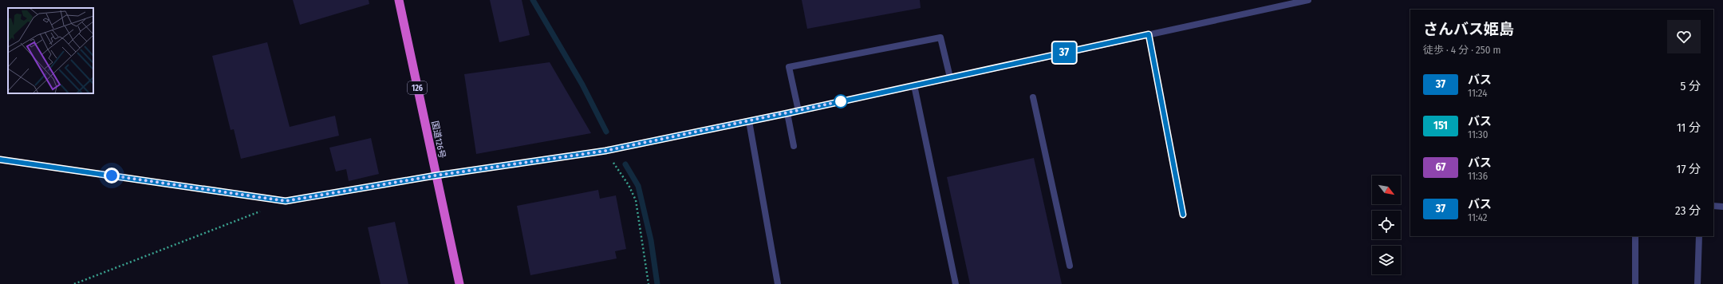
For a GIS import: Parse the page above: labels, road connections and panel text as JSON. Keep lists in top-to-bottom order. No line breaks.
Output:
{"streets":{"highway":["126","国道126号"]},"lines":["bus line 37"],"north":"bottom right","page":{"on_map":"37","heading":["さんバス姫島","徒歩 · 4 分 · 250 m"],"list":[{"mark":"37","name":"バス","note":"11:24","value":"5 分"},{"mark":"151","name":"バス","note":"11:30","value":"11 分"},{"mark":"67","name":"バス","note":"11:36","value":"17 分"},{"mark":"37","name":"バス","note":"11:42","value":"23 分"}]}}
